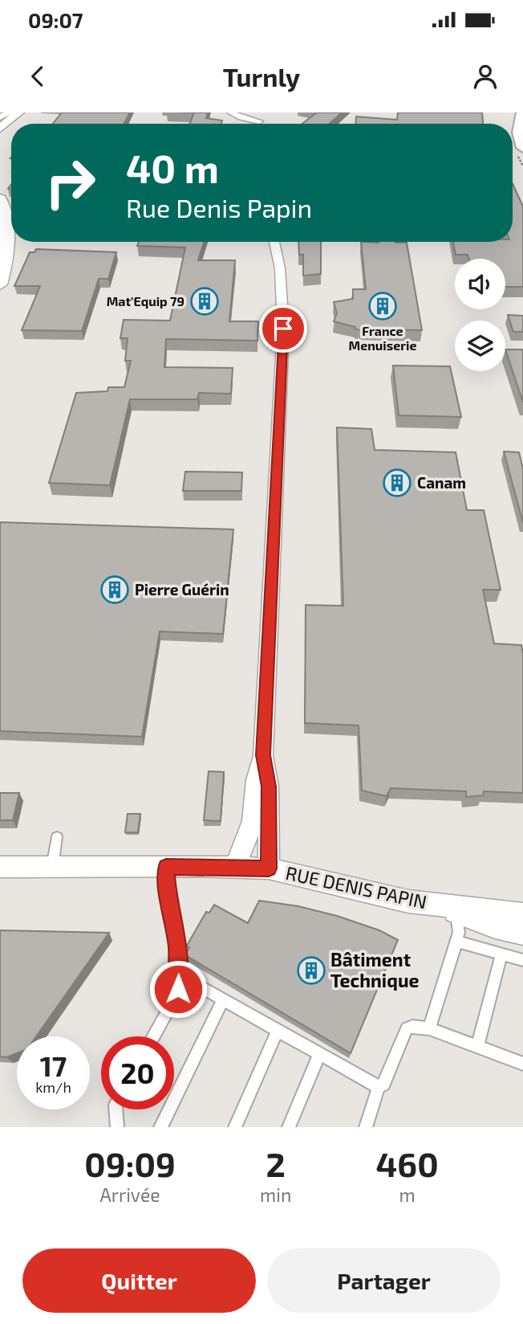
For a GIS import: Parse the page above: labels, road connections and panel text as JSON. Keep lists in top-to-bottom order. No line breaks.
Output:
{"streets":{"street":["RUE DENIS PAPIN"]},"places":{"building":["Mat'Equip 79","France Menuiserie","Canam","Pierre Guérin","Bâtiment Technique"]},"page":{"status":"09:07","header":"Turnly","turn":["40 m","Rue Denis Papin"],"speed":"17 km/h","limit":"20","eta":["09:09","Arrivée","2","min","460","m"],"buttons":["Quitter","Partager"]}}
